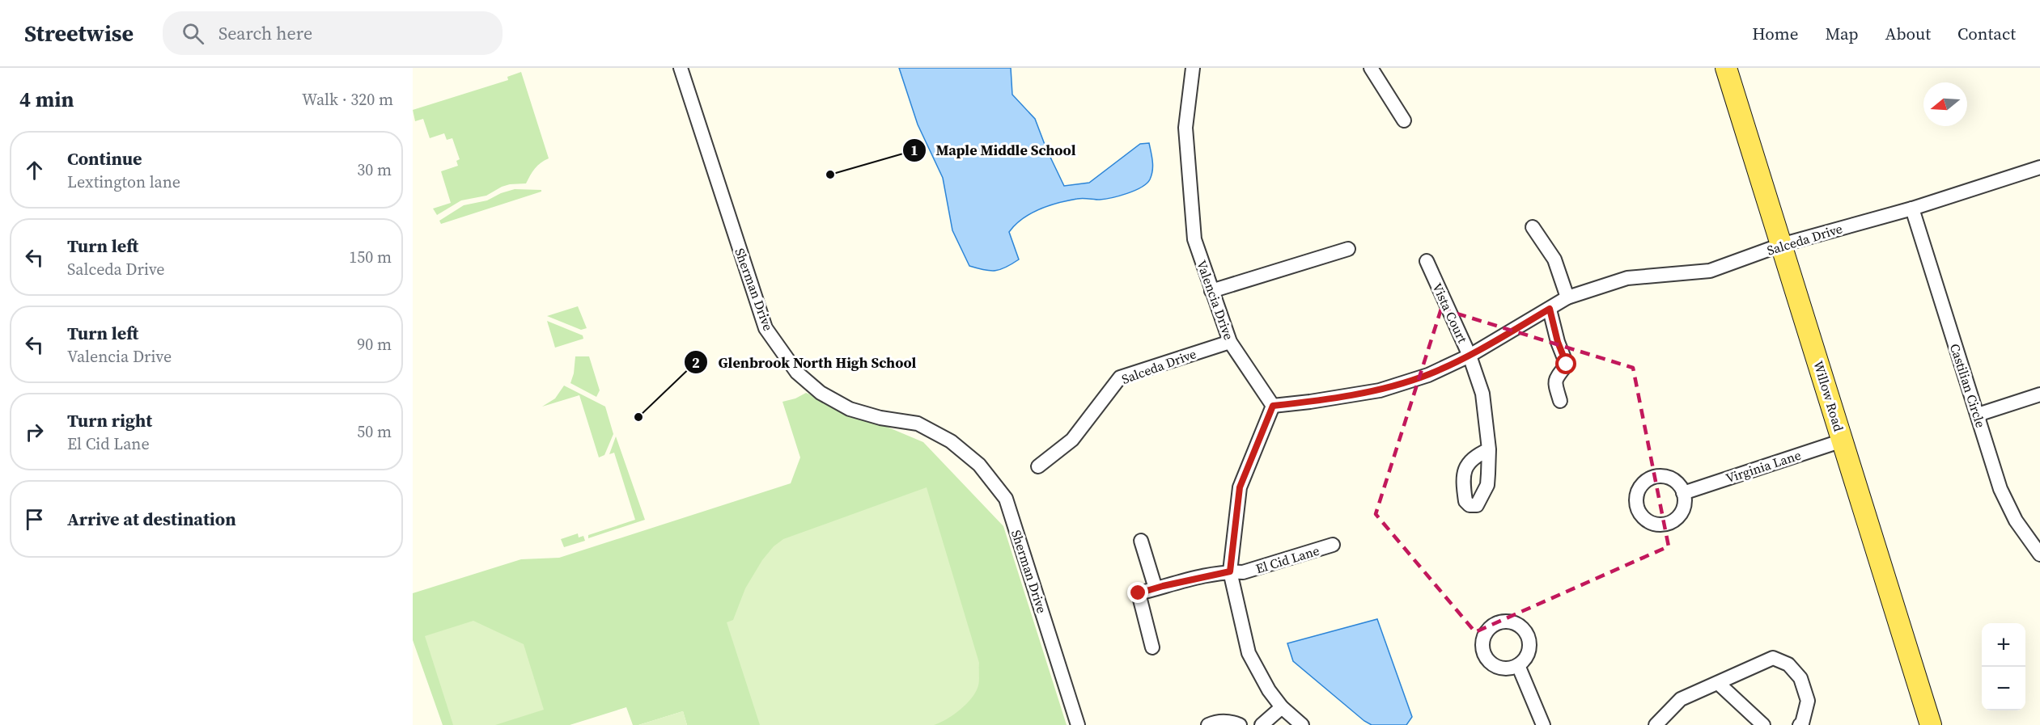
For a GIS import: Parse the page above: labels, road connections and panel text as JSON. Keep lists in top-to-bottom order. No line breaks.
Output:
{"streets":{"main road":["Willow Road"],"street":["Salceda Drive","Sherman Drive","Valencia Drive","Vista Court","Castilian Circle","Virginia Lane","El Cid Lane"]},"crossings":[["Salceda Drive","Valencia Drive"],["Salceda Drive","Vista Court"],["Salceda Drive","Castilian Circle"],["Salceda Drive","Willow Road"],["Willow Road","Virginia Lane"]],"places":["Maple Middle School","Glenbrook North High School"],"north":"left","page":{"header":"Streetwise","search":"Search here","nav":["Home","Map","About","Contact"],"heading":["4 min","Walk · 320 m"],"list":[["Continue","Lextington lane","30 m"],["Turn left","Salceda Drive","150 m"],["Turn left","Valencia Drive","90 m"],["Turn right","El Cid Lane","50 m"],"Arrive at destination"],"map_buttons":["+","−"]}}
